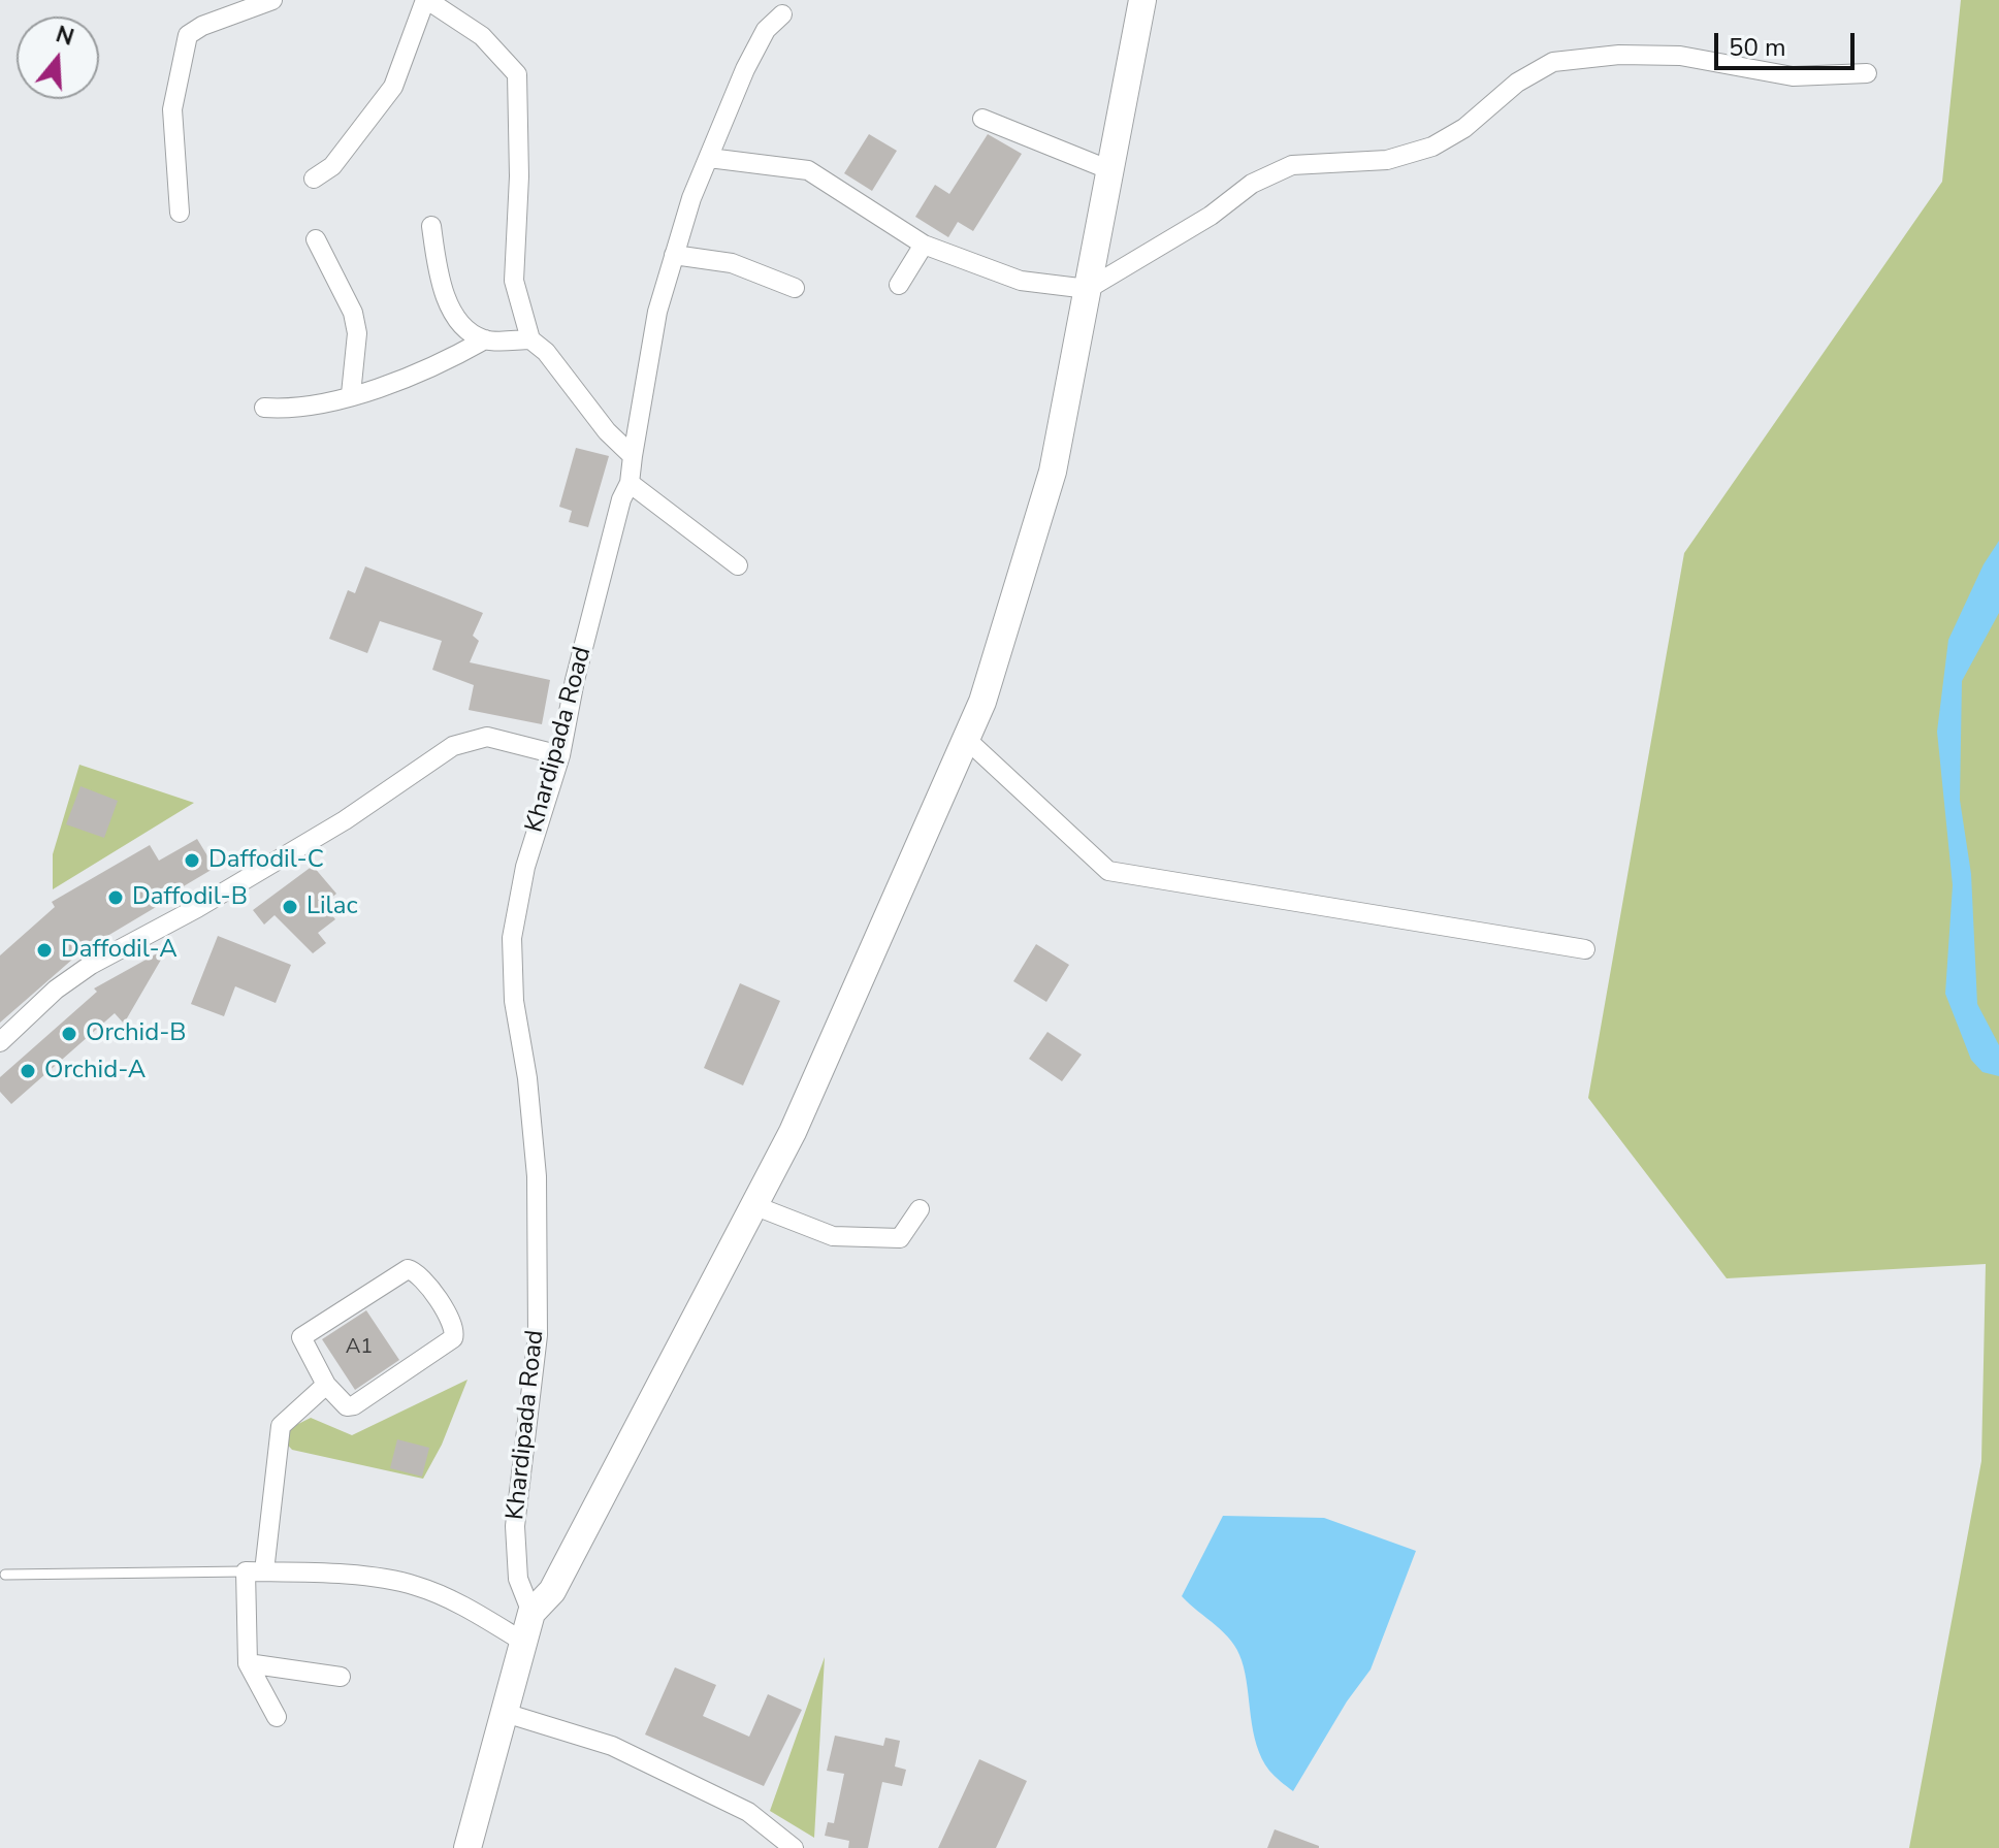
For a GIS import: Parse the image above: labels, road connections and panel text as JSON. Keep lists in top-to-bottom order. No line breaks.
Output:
{"streets":{"street":["Khardipada Road"]},"places":["Daffodil-C","Daffodil-B","Lilac","Daffodil-A","Orchid-B","Orchid-A"],"house_numbers":["A1"],"scale_bar":"50 m","north":"top"}
